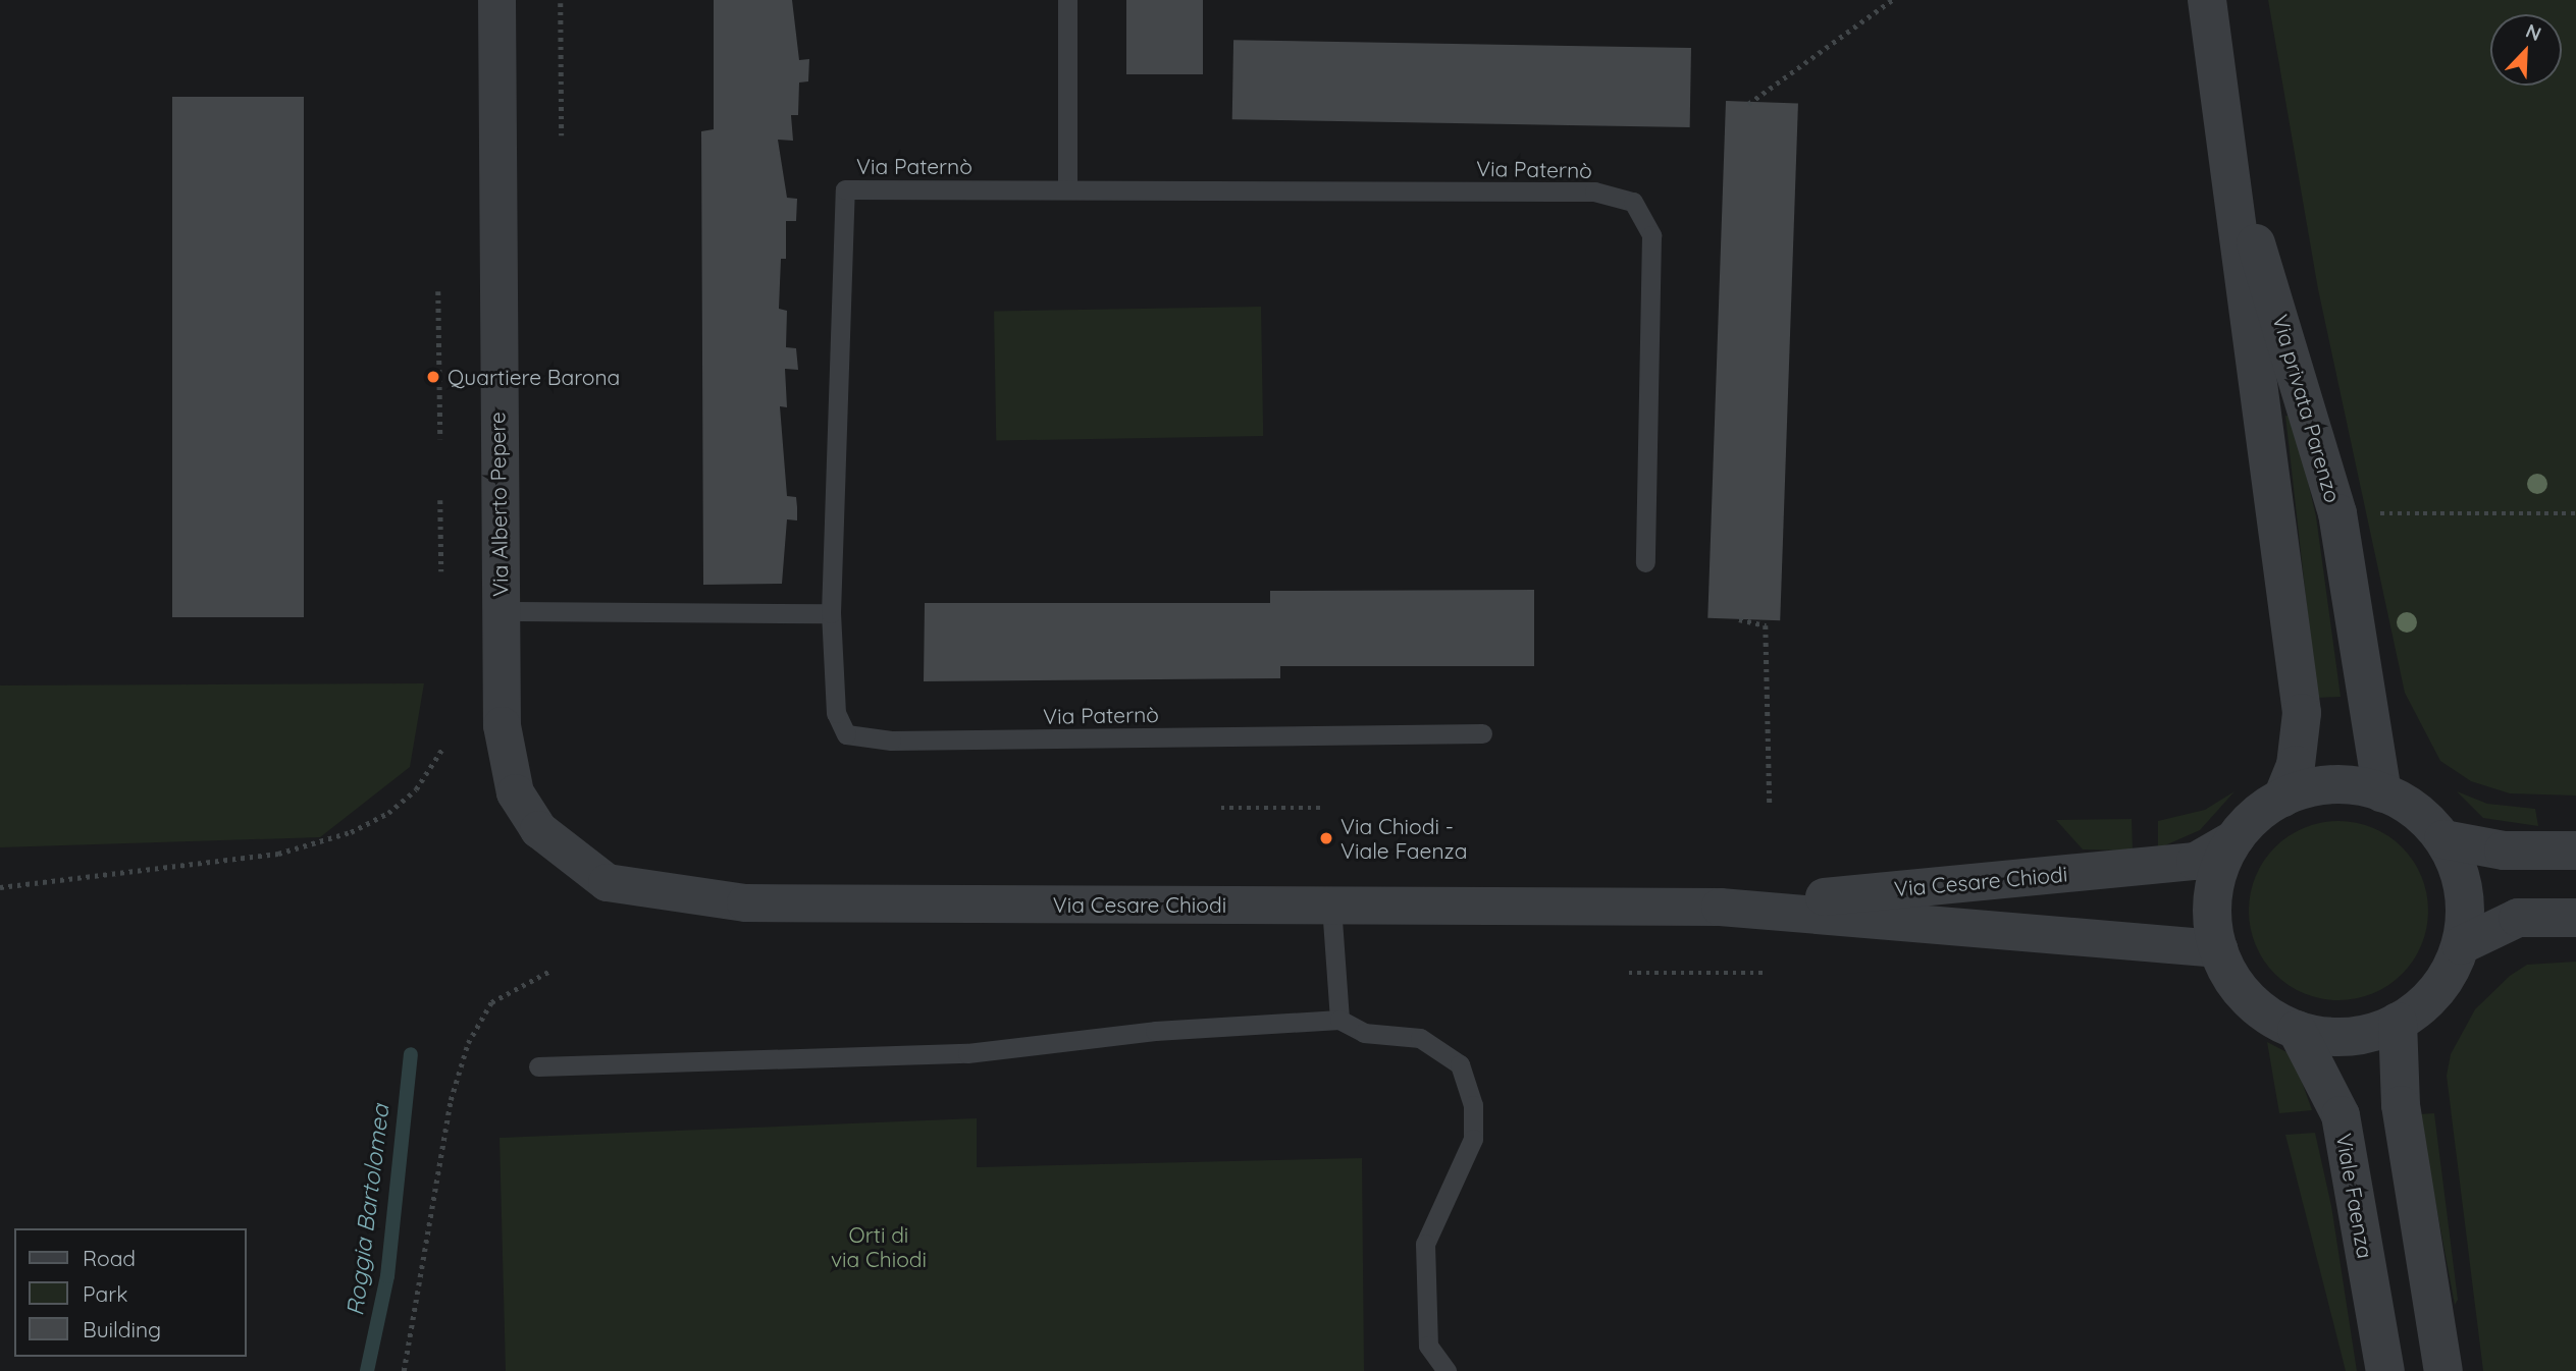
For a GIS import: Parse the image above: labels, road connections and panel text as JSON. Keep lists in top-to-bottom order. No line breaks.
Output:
{"streets":{"street":["Via privata Parenzo","Via Alberto Pepere","Via Cesare Chiodi","Viale Faenza"],"lane":["Via Paternò"]},"crossings":[["Via privata Parenzo","Via Cesare Chiodi"],["Via privata Parenzo","Viale Faenza"],["Via Alberto Pepere","Via Cesare Chiodi"],["Via Cesare Chiodi","Viale Faenza"]],"water":["Roggia Bartolomea"],"parks":["Orti di via Chiodi"],"places":["Quartiere Barona","Via Chiodi - Viale Faenza"],"legend":["Road","Park","Building"],"north":"top right"}
